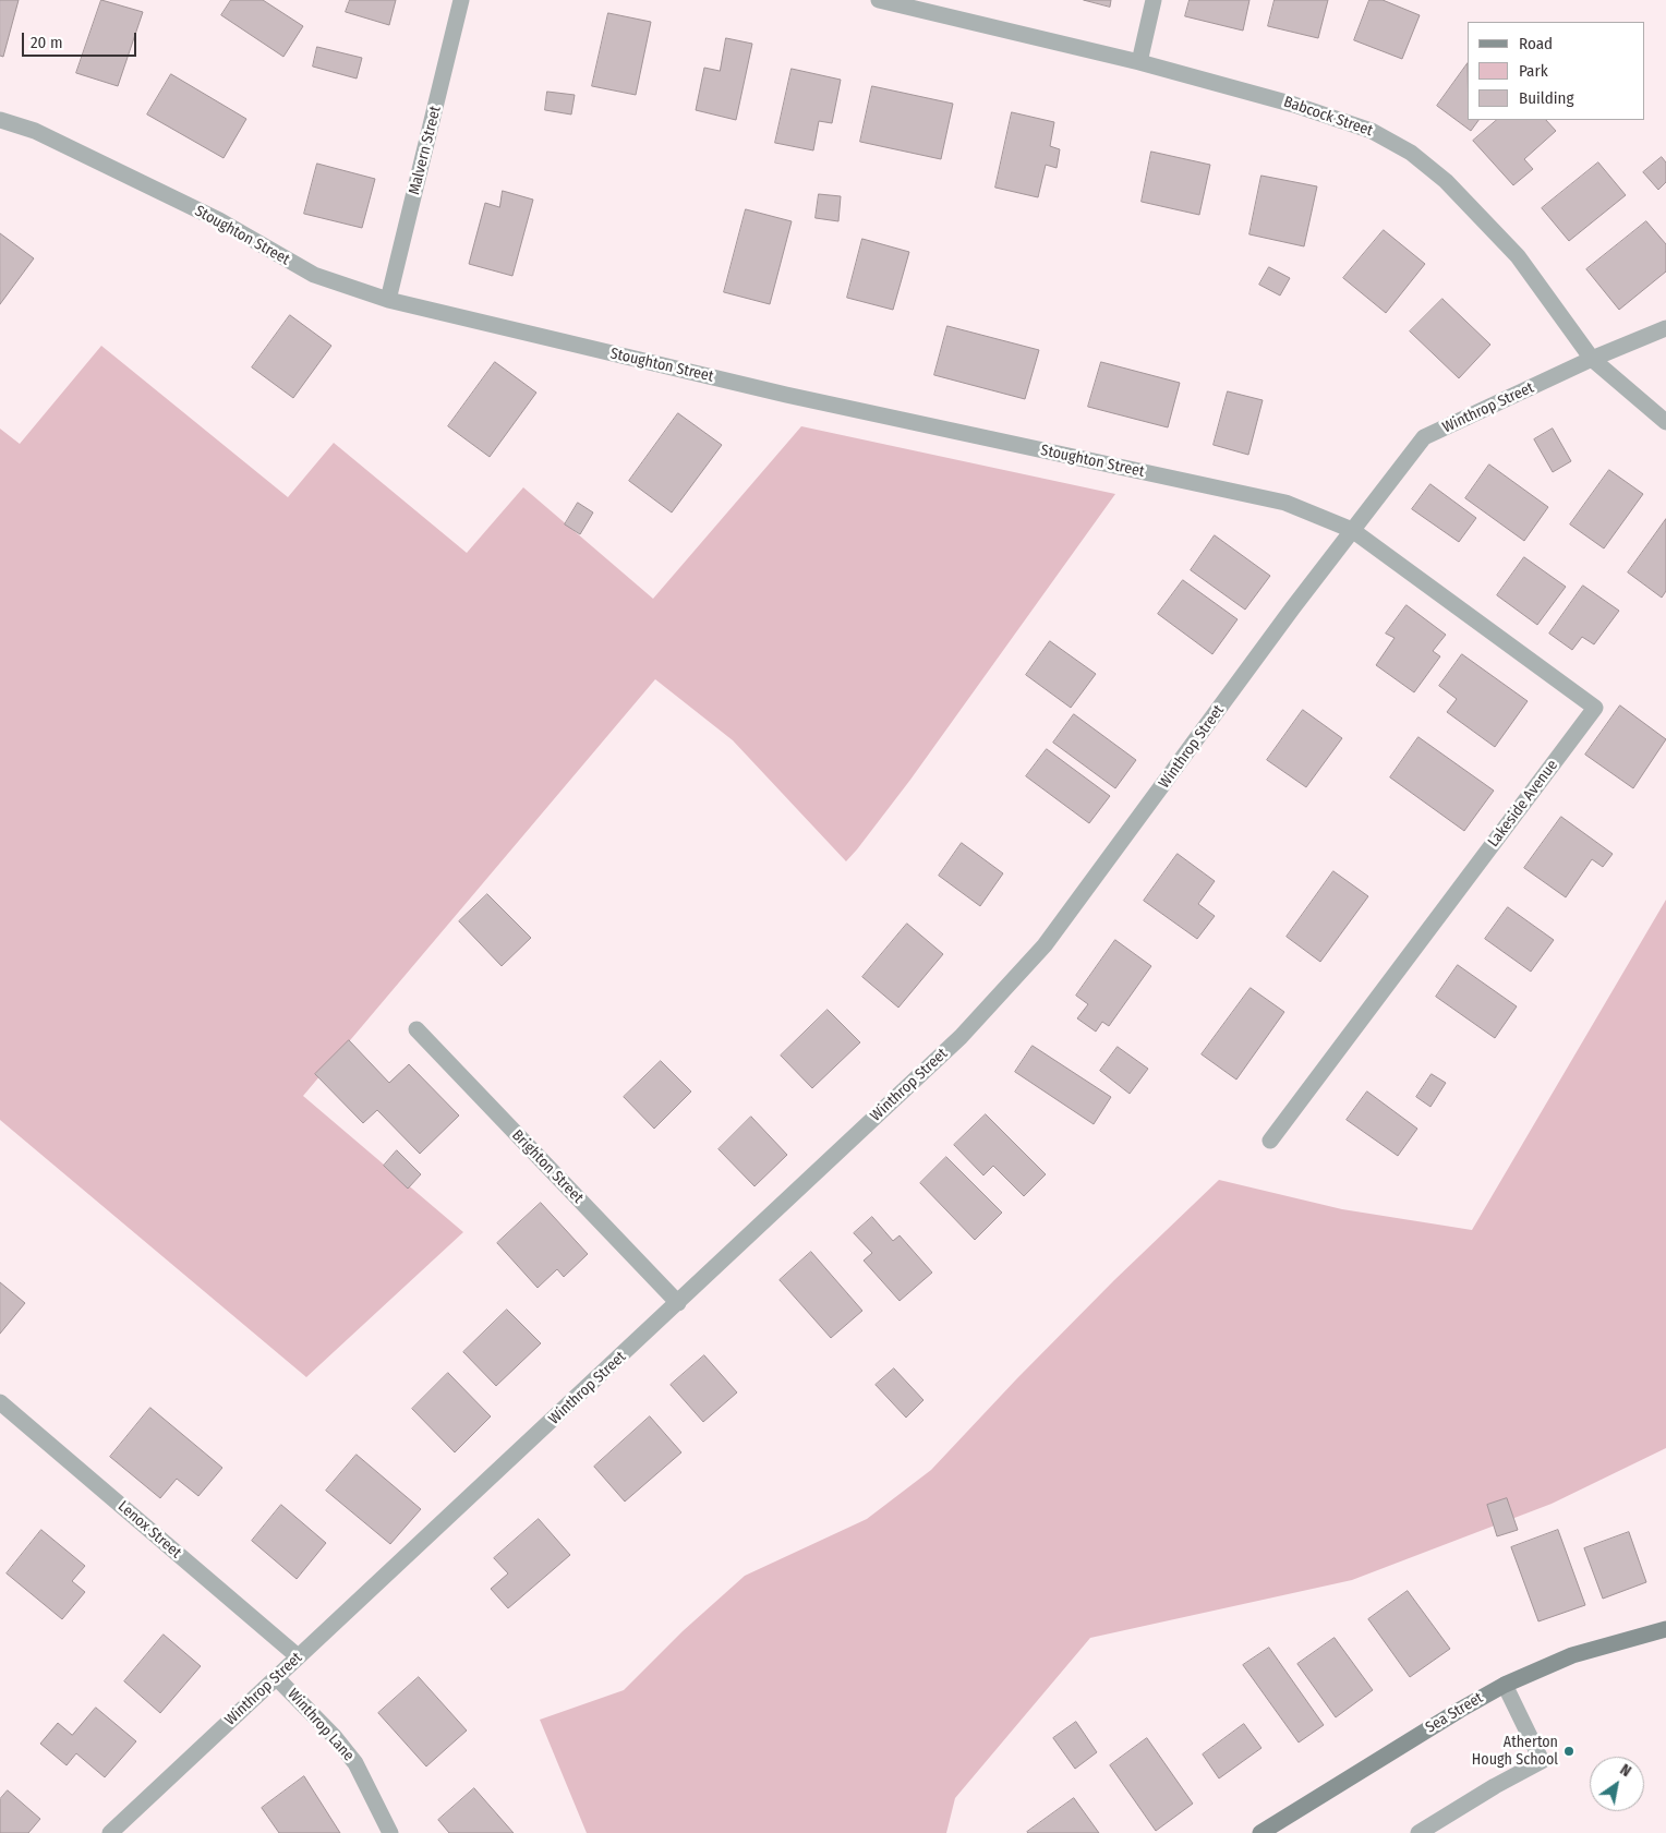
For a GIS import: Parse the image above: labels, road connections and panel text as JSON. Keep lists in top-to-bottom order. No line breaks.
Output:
{"streets":{"street":["Babcock Street","Malvern Street","Stoughton Street","Winthrop Street","Lakeside Avenue","Brighton Street","Lenox Street","Sea Street","Winthrop Lane"]},"crossings":[["Babcock Street","Winthrop Street"],["Malvern Street","Stoughton Street"],["Stoughton Street","Winthrop Street"],["Stoughton Street","Lakeside Avenue"],["Winthrop Street","Lakeside Avenue"],["Winthrop Street","Brighton Street"],["Winthrop Street","Lenox Street"],["Winthrop Street","Winthrop Lane"]],"places":["Atherton Hough School"],"legend":["Road","Park","Building"],"scale_bar":"20 m","north":"top right"}
